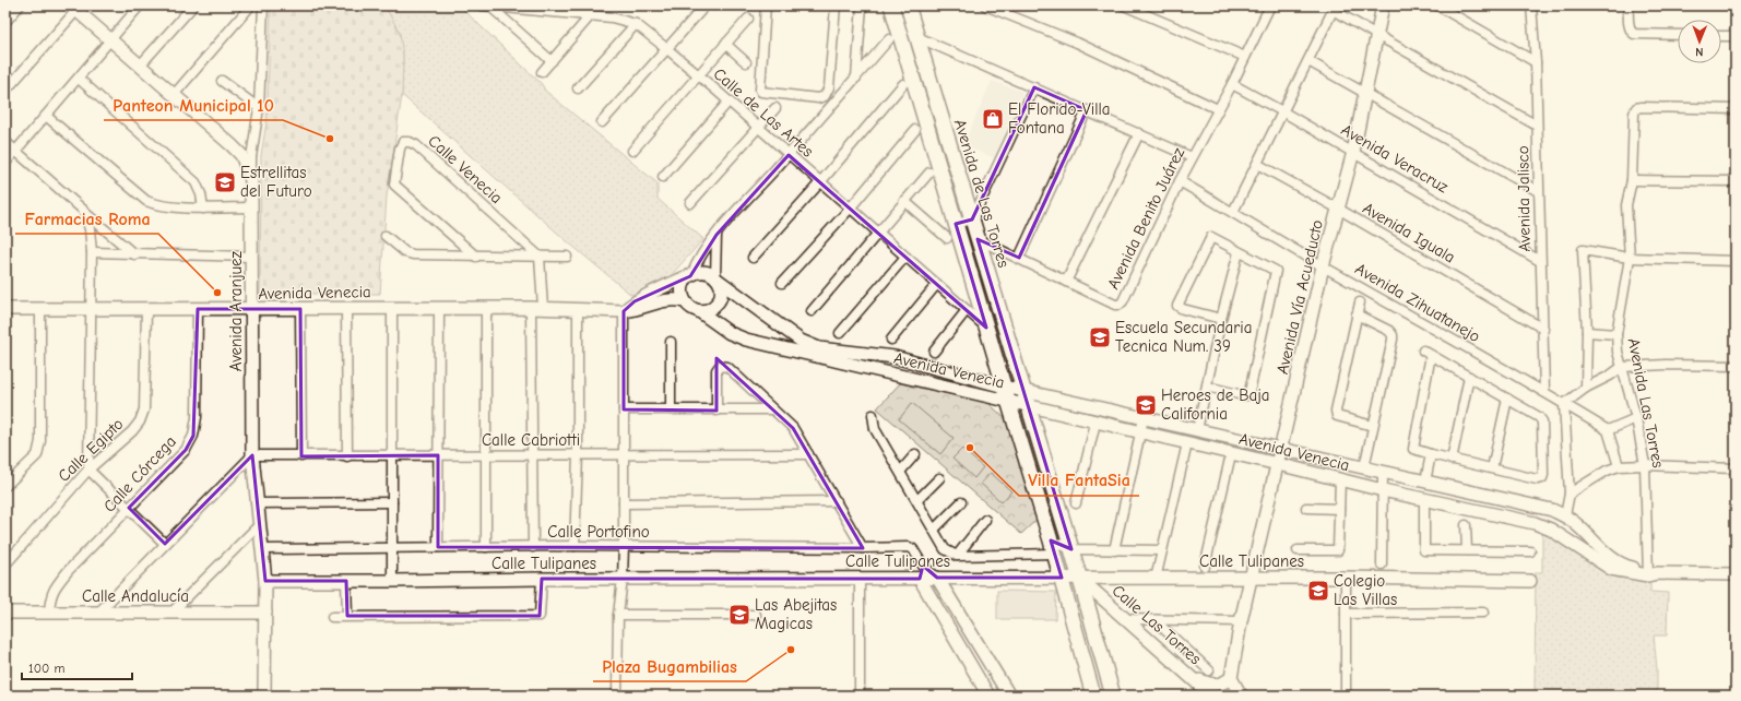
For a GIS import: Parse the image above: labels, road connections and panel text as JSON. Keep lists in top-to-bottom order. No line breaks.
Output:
{"streets":{"main road":["Avenida de Las Torres"],"street":["Calle de Las Artes","Avenida Veracruz","Calle Venecia","Avenida Jalisco","Avenida Benito Juárez","Avenida Iguala","Avenida Venecia","Avenida Vía Acueducto","Avenida Zihuatanejo","Avenida Aranjuez","Avenida Las Torres","Calle Cabriotti","Calle Egipto","Calle Córcega","Calle Portofino","Calle Tulipanes","Calle Andalucía","Calle Las Torres"]},"crossings":[["Calle de Las Artes","Avenida de Las Torres"],["Avenida Veracruz","Avenida Jalisco"],["Avenida Veracruz","Avenida Benito Juárez"],["Avenida Veracruz","Avenida Vía Acueducto"],["Avenida de Las Torres","Avenida Benito Juárez"],["Avenida de Las Torres","Avenida Venecia"],["Avenida de Las Torres","Calle Tulipanes"],["Avenida de Las Torres","Calle Las Torres"],["Avenida Jalisco","Avenida Iguala"],["Avenida Jalisco","Avenida Zihuatanejo"],["Avenida Benito Juárez","Avenida Zihuatanejo"],["Avenida Iguala","Avenida Vía Acueducto"],["Avenida Venecia","Avenida Vía Acueducto"],["Avenida Venecia","Avenida Aranjuez"],["Avenida Venecia","Avenida Las Torres"],["Avenida Venecia","Calle Egipto"],["Avenida Venecia","Calle Córcega"],["Avenida Vía Acueducto","Avenida Zihuatanejo"],["Avenida Vía Acueducto","Calle Tulipanes"],["Avenida Aranjuez","Calle Cabriotti"],["Avenida Aranjuez","Calle Portofino"],["Avenida Aranjuez","Calle Tulipanes"],["Avenida Aranjuez","Calle Andalucía"],["Calle Córcega","Calle Andalucía"],["Calle Portofino","Calle Tulipanes"],["Calle Tulipanes","Calle Las Torres"]],"places":{"shop":["El Florido-Villa Fontana"],"other":["Panteon Municipal 10","Farmacias Roma","Villa FantaSia","Plaza Bugambilias"],"school or university":["Estrellitas del Futuro","Escuela Secundaria Tecnica Num. 39","Heroes de Baja California","Colegio Las Villas","Las Abejitas Magicas"]},"scale_bar":"100 m","north":"bottom"}
